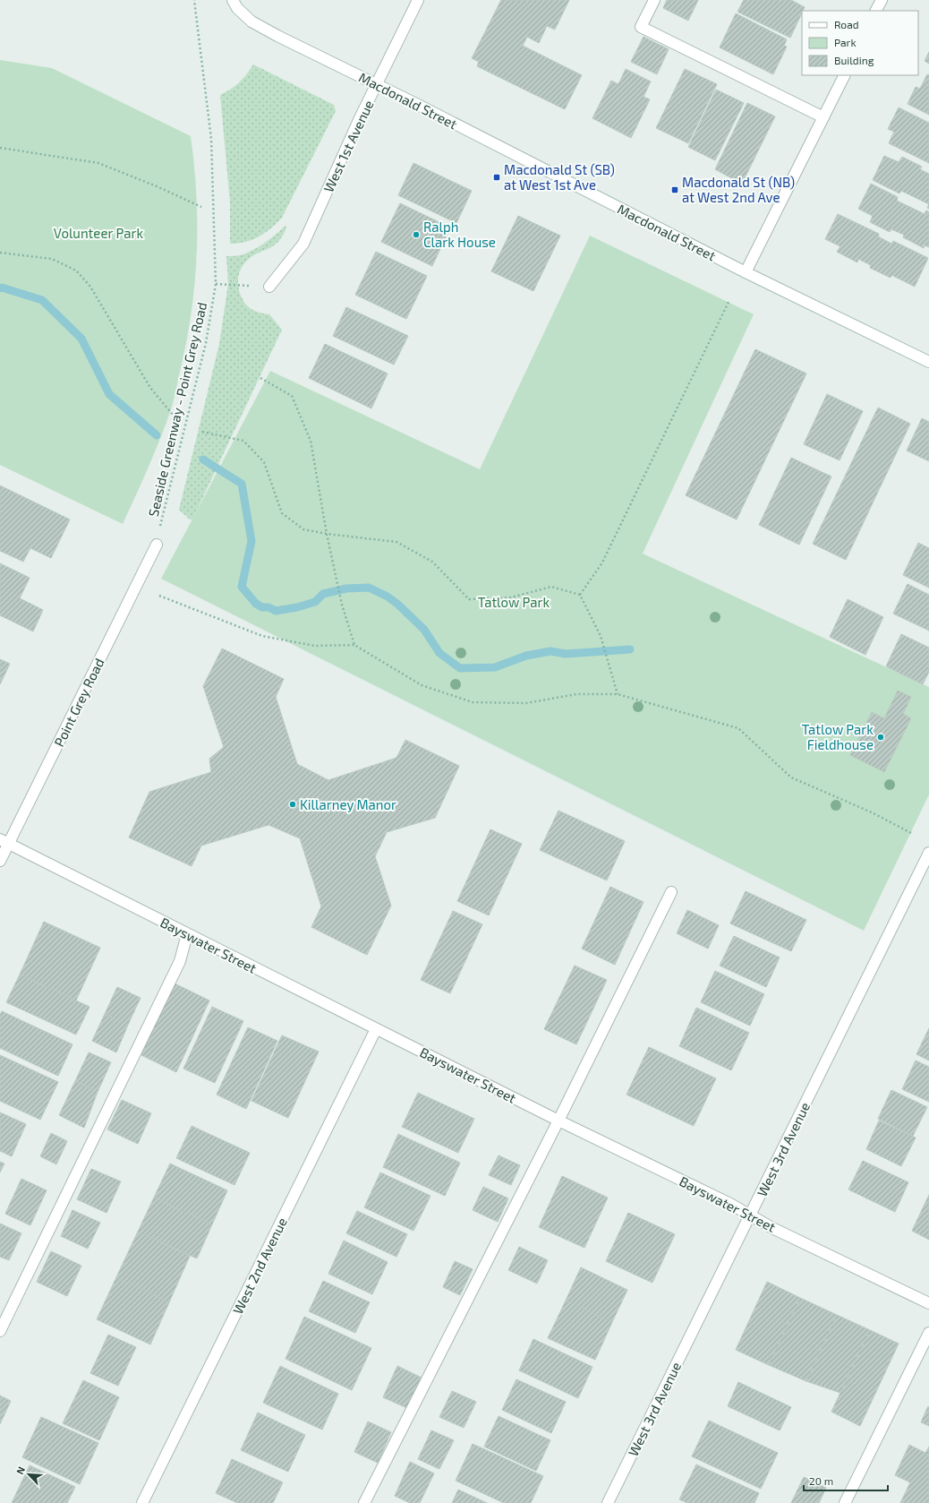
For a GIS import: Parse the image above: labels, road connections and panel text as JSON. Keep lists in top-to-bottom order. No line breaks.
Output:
{"streets":{"street":["Macdonald Street","West 1st Avenue","Point Grey Road","Bayswater Street","West 3rd Avenue","West 2nd Avenue"],"path":["Seaside Greenway - Point Grey Road"]},"crossings":[["Macdonald Street","West 1st Avenue"],["Seaside Greenway - Point Grey Road","Point Grey Road"],["Point Grey Road","Bayswater Street"],["Bayswater Street","West 3rd Avenue"],["Bayswater Street","West 2nd Avenue"]],"parks":["Volunteer Park","Tatlow Park"],"places":{"transit":["Macdonald St (SB) at West 1st Ave","Macdonald St (NB) at West 2nd Ave"],"other":["Ralph Clark House","Tatlow Park Fieldhouse","Killarney Manor"]},"legend":["Road","Park","Building"],"scale_bar":"20 m","north":"top left"}
